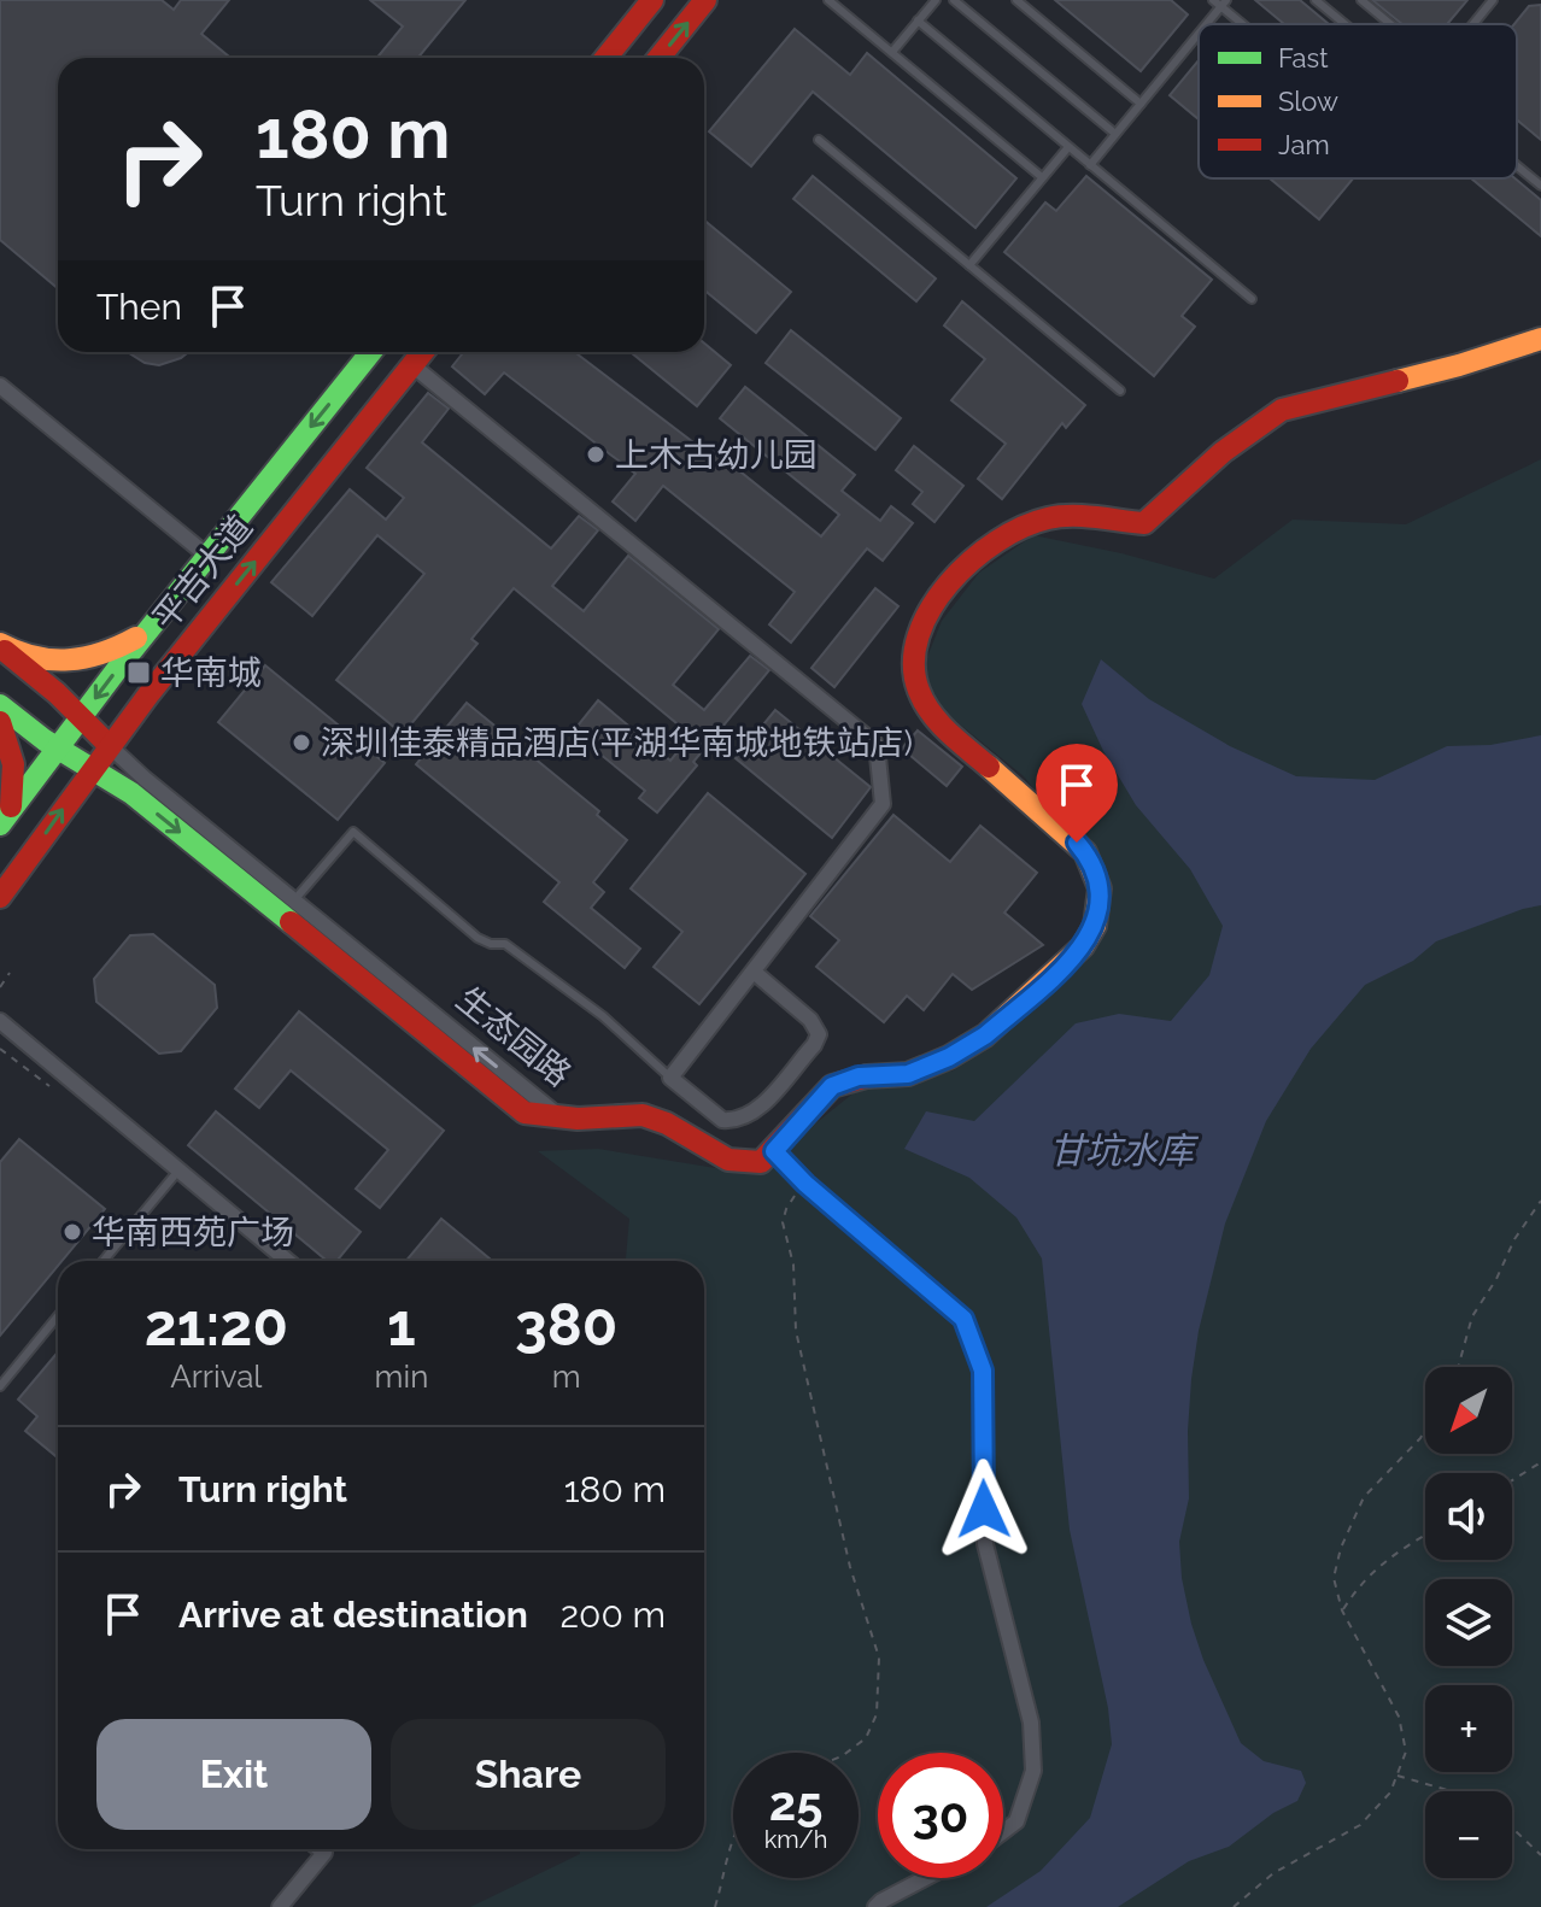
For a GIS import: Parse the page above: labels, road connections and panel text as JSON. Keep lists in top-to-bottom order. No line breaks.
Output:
{"streets":{"street":["平吉大道","生态园路"]},"crossings":[["平吉大道","生态园路"]],"water":["甘坑水库"],"places":{"other":["上木古幼儿园","深圳佳泰精品酒店(平湖华南城地铁站店)","华南西苑广场"],"transit":["华南城"]},"legend":["Fast","Slow","Jam"],"north":"bottom left","page":{"turn":["180 m","Turn right"],"then":"Then","eta":["21:20","Arrival","1","min","380","m"],"map_buttons":["+","−"],"list":[{"name":"Turn right","value":"180 m"},{"name":"Arrive at destination","value":"200 m"}],"buttons":["Exit","Share"],"speed":"25 km/h","limit":"30"}}
